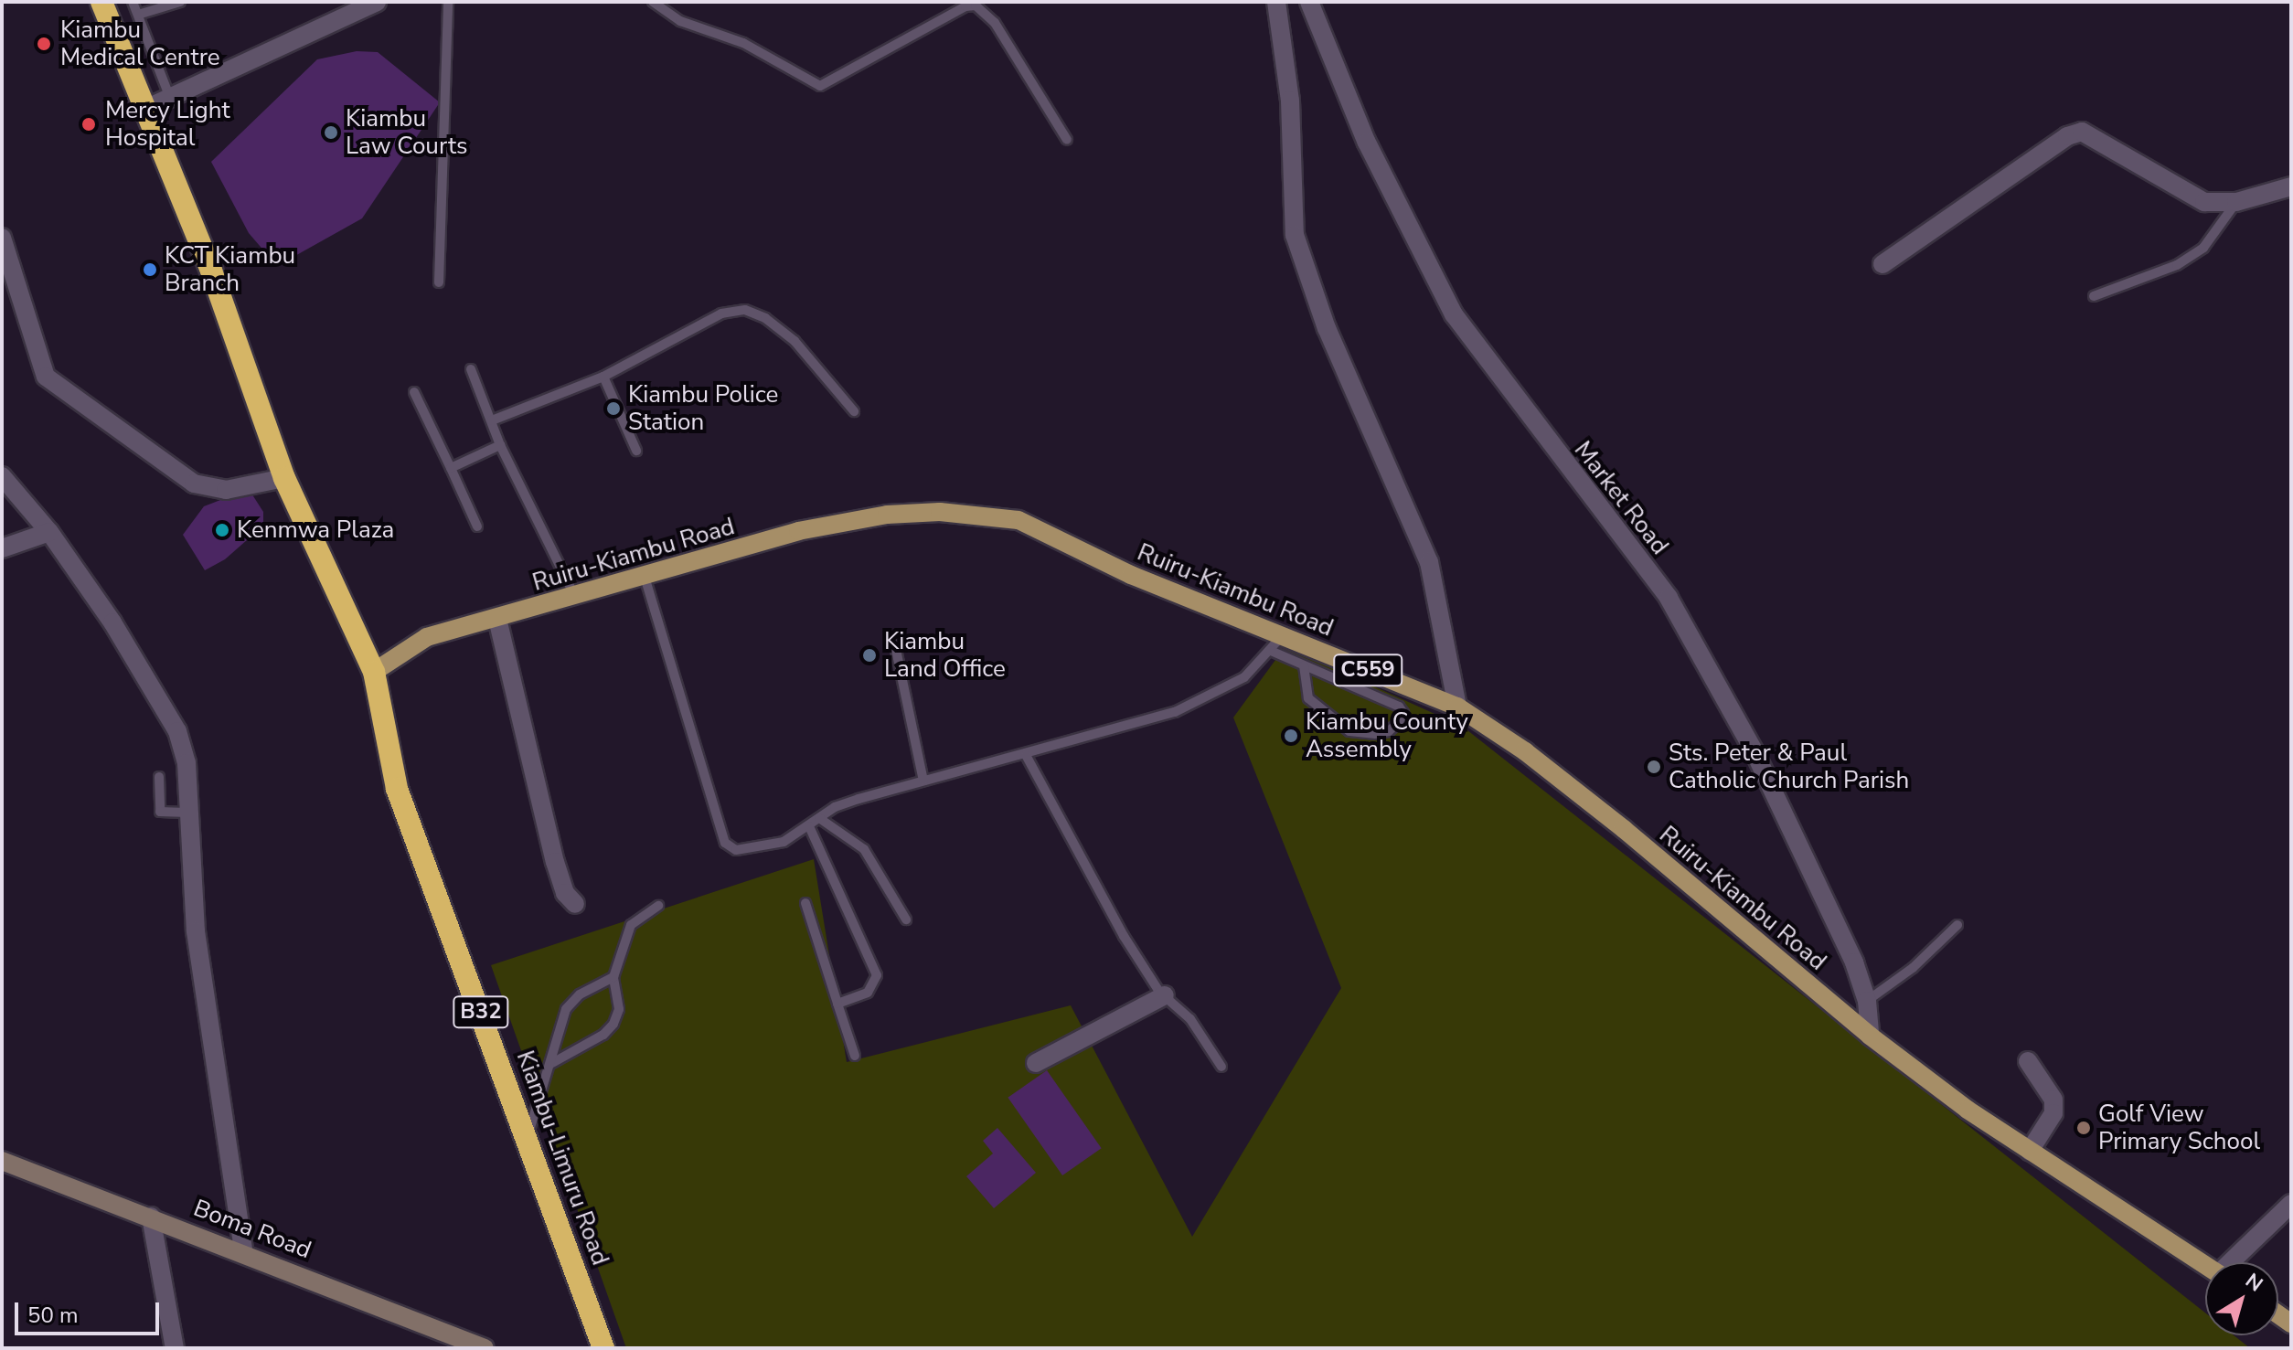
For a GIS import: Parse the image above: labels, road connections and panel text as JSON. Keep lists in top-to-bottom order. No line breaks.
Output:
{"streets":{"highway":["B32","Kiambu-Limuru Road"],"main road":["Ruiru-Kiambu Road","C559","Boma Road"],"street":["Market Road"]},"crossings":[["Market Road","Ruiru-Kiambu Road"],["Ruiru-Kiambu Road","Kiambu-Limuru Road"]],"places":["Kiambu Medical Centre","Mercy Light Hospital","Kiambu Law Courts","KCT Kiambu Branch","Kiambu Police Station","Kenmwa Plaza","Kiambu Land Office","Kiambu County Assembly","Sts. Peter & Paul Catholic Church Parish","Golf View Primary School"],"scale_bar":"50 m","north":"top right"}
